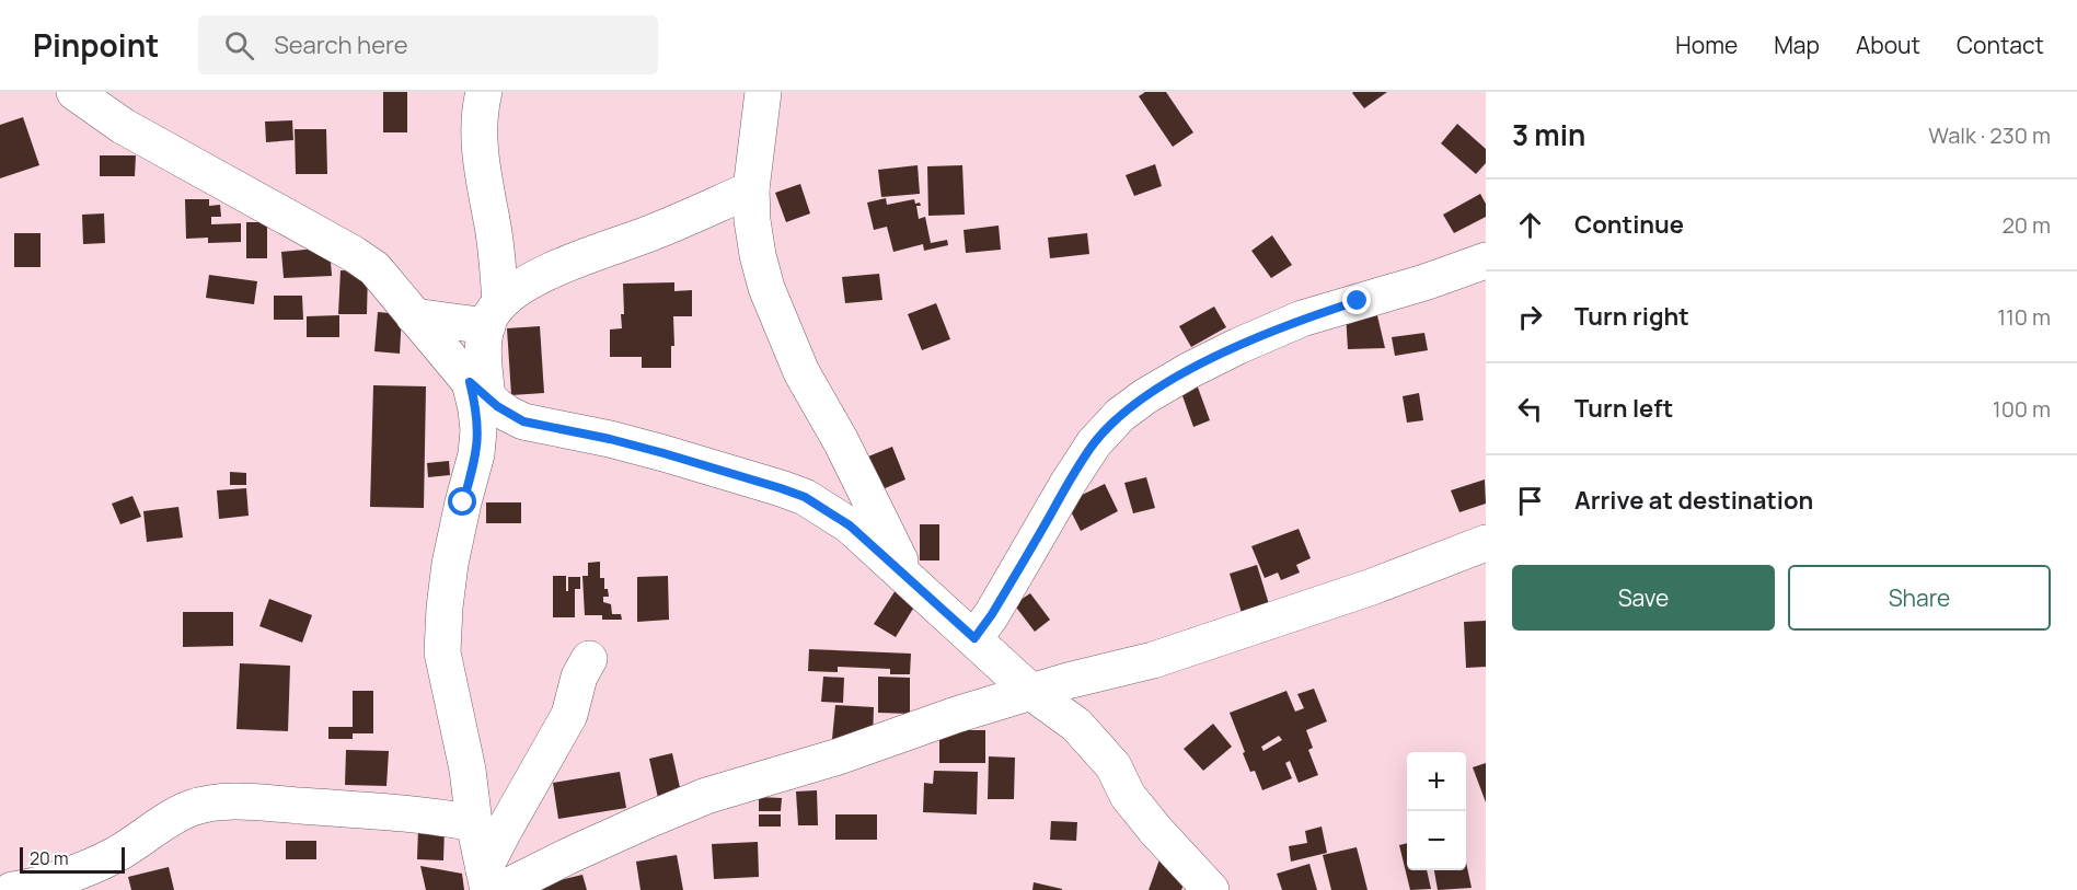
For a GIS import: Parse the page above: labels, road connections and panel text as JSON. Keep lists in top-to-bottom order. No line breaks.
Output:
{"scale_bar":"20 m","page":{"header":"Pinpoint","search":"Search here","nav":["Home","Map","About","Contact"],"heading":["3 min","Walk · 230 m"],"list":[["Continue","20 m"],["Turn right","110 m"],["Turn left","100 m"],"Arrive at destination"],"buttons":["Save","Share"],"map_buttons":["+","−"],"scale":"20 m"}}
